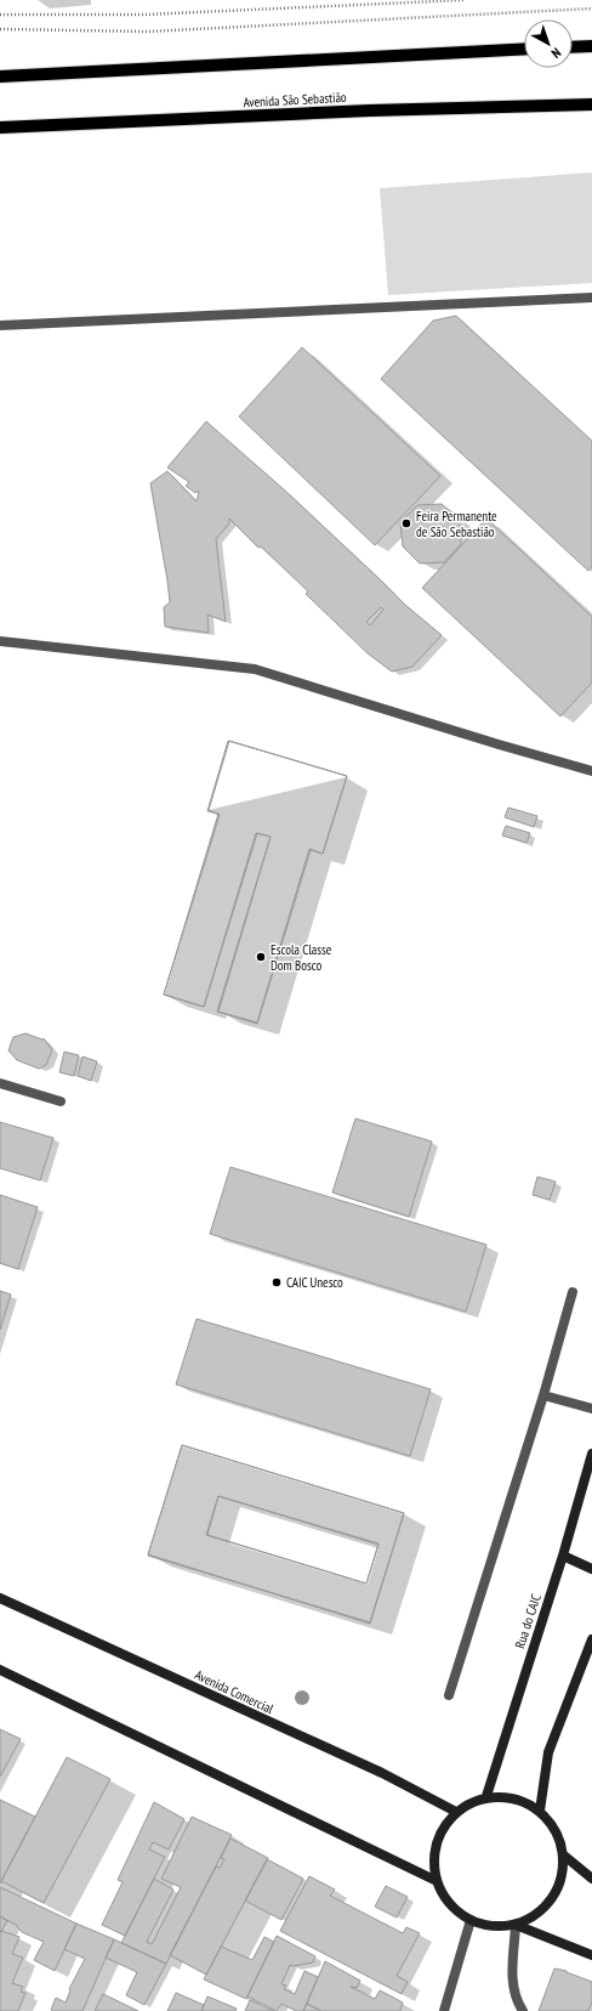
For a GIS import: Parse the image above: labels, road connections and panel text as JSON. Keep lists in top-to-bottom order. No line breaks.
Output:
{"streets":{"main road":["Avenida São Sebastião"],"street":["Rua do CAIC","Avenida Comercial"]},"crossings":[["Rua do CAIC","Avenida Comercial"]],"places":["Feira Permanente de São Sebastião","Escola Classe Dom Bosco","CAIC Unesco"],"north":"bottom right"}
